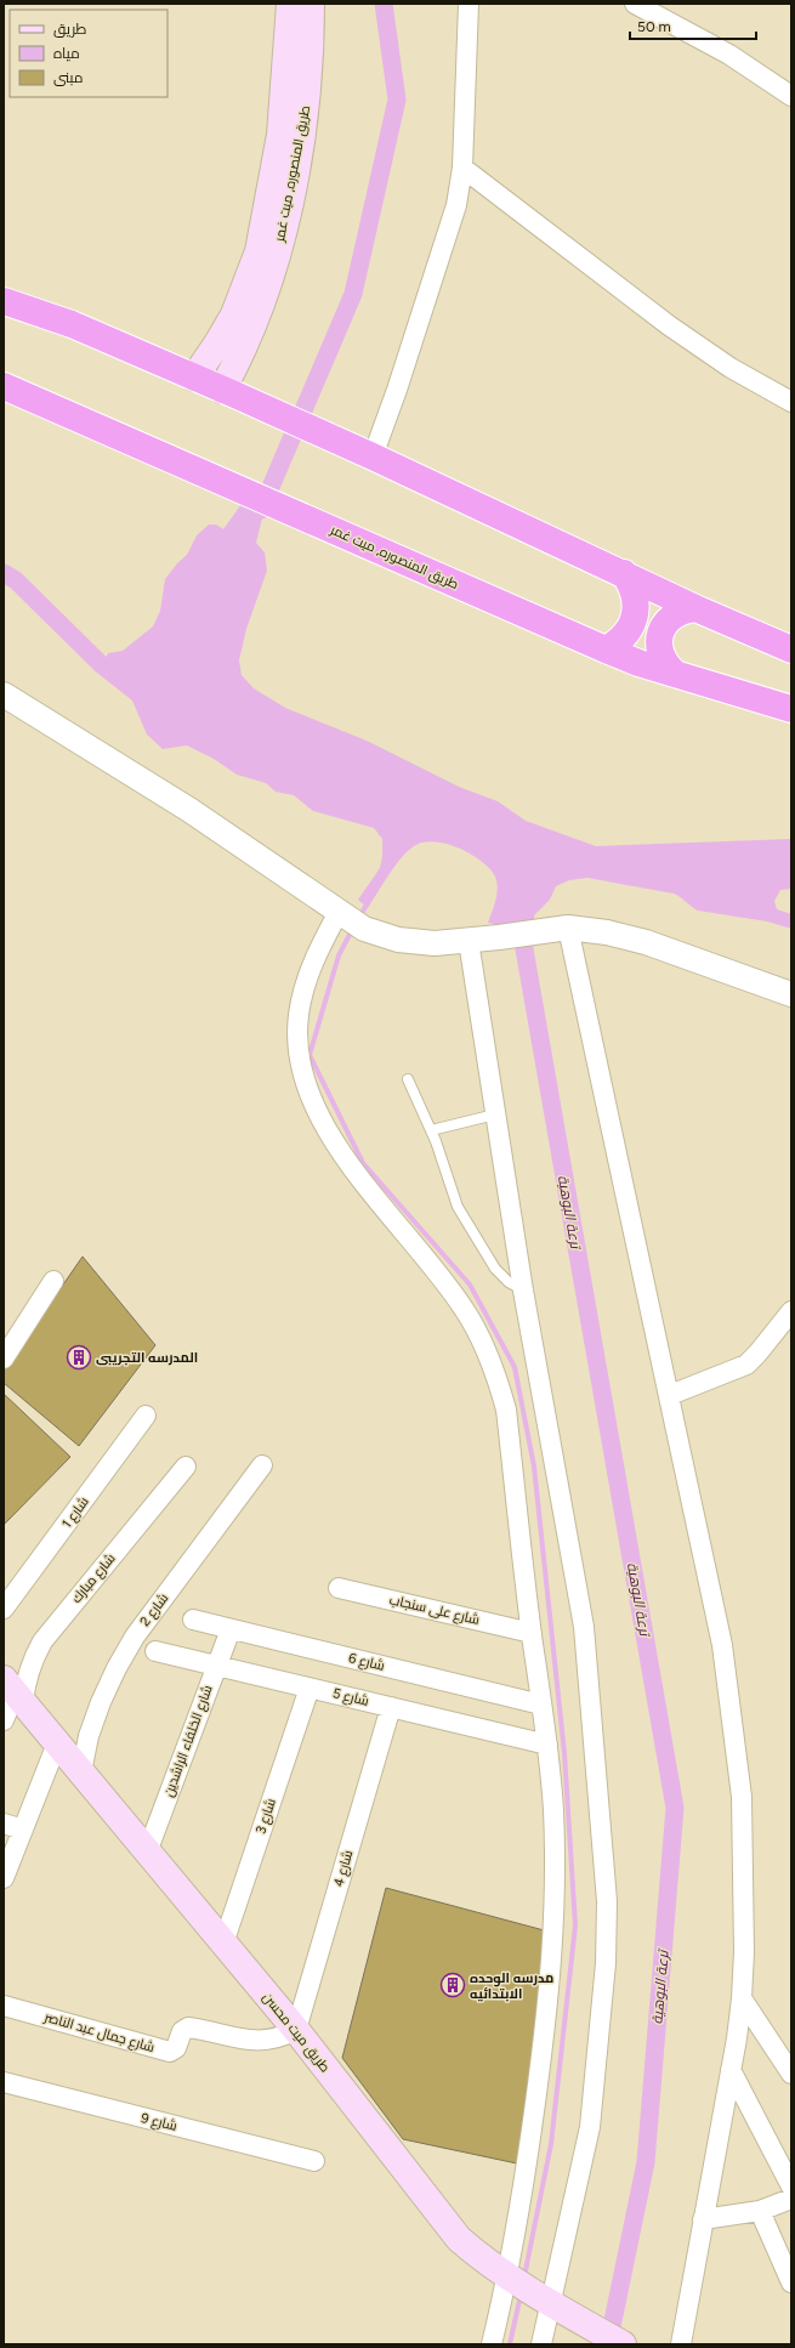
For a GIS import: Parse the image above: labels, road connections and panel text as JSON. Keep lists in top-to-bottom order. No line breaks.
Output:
{"streets":{"highway":["طريق المنصوره, ميت غمر"],"main road":["طريق ميت محسن"],"street":["شارع 1","شارع مبارك","شارع 2","شارع على سنجاب","شارع 6","شارع 5","شارع الخلفاء الراشدين","شارع 3","شارع 4","شارع جمال عبد الناصر","شارع 9"]},"crossings":[["شارع مبارك","طريق ميت محسن"],["شارع 2","طريق ميت محسن"],["شارع 6","شارع الخلفاء الراشدين"],["شارع 5","شارع الخلفاء الراشدين"],["شارع 5","شارع 3"],["شارع 5","شارع 4"],["شارع الخلفاء الراشدين","طريق ميت محسن"],["شارع 3","طريق ميت محسن"],["شارع 4","شارع جمال عبد الناصر"],["شارع 4","طريق ميت محسن"],["شارع جمال عبد الناصر","طريق ميت محسن"]],"water":["ترعة البوهية"],"places":{"building":["المدرسه التجريبى","مدرسه الوحده الابتدائيه"]},"legend":["طريق","مياه","مبنى"],"scale_bar":"50 m"}
